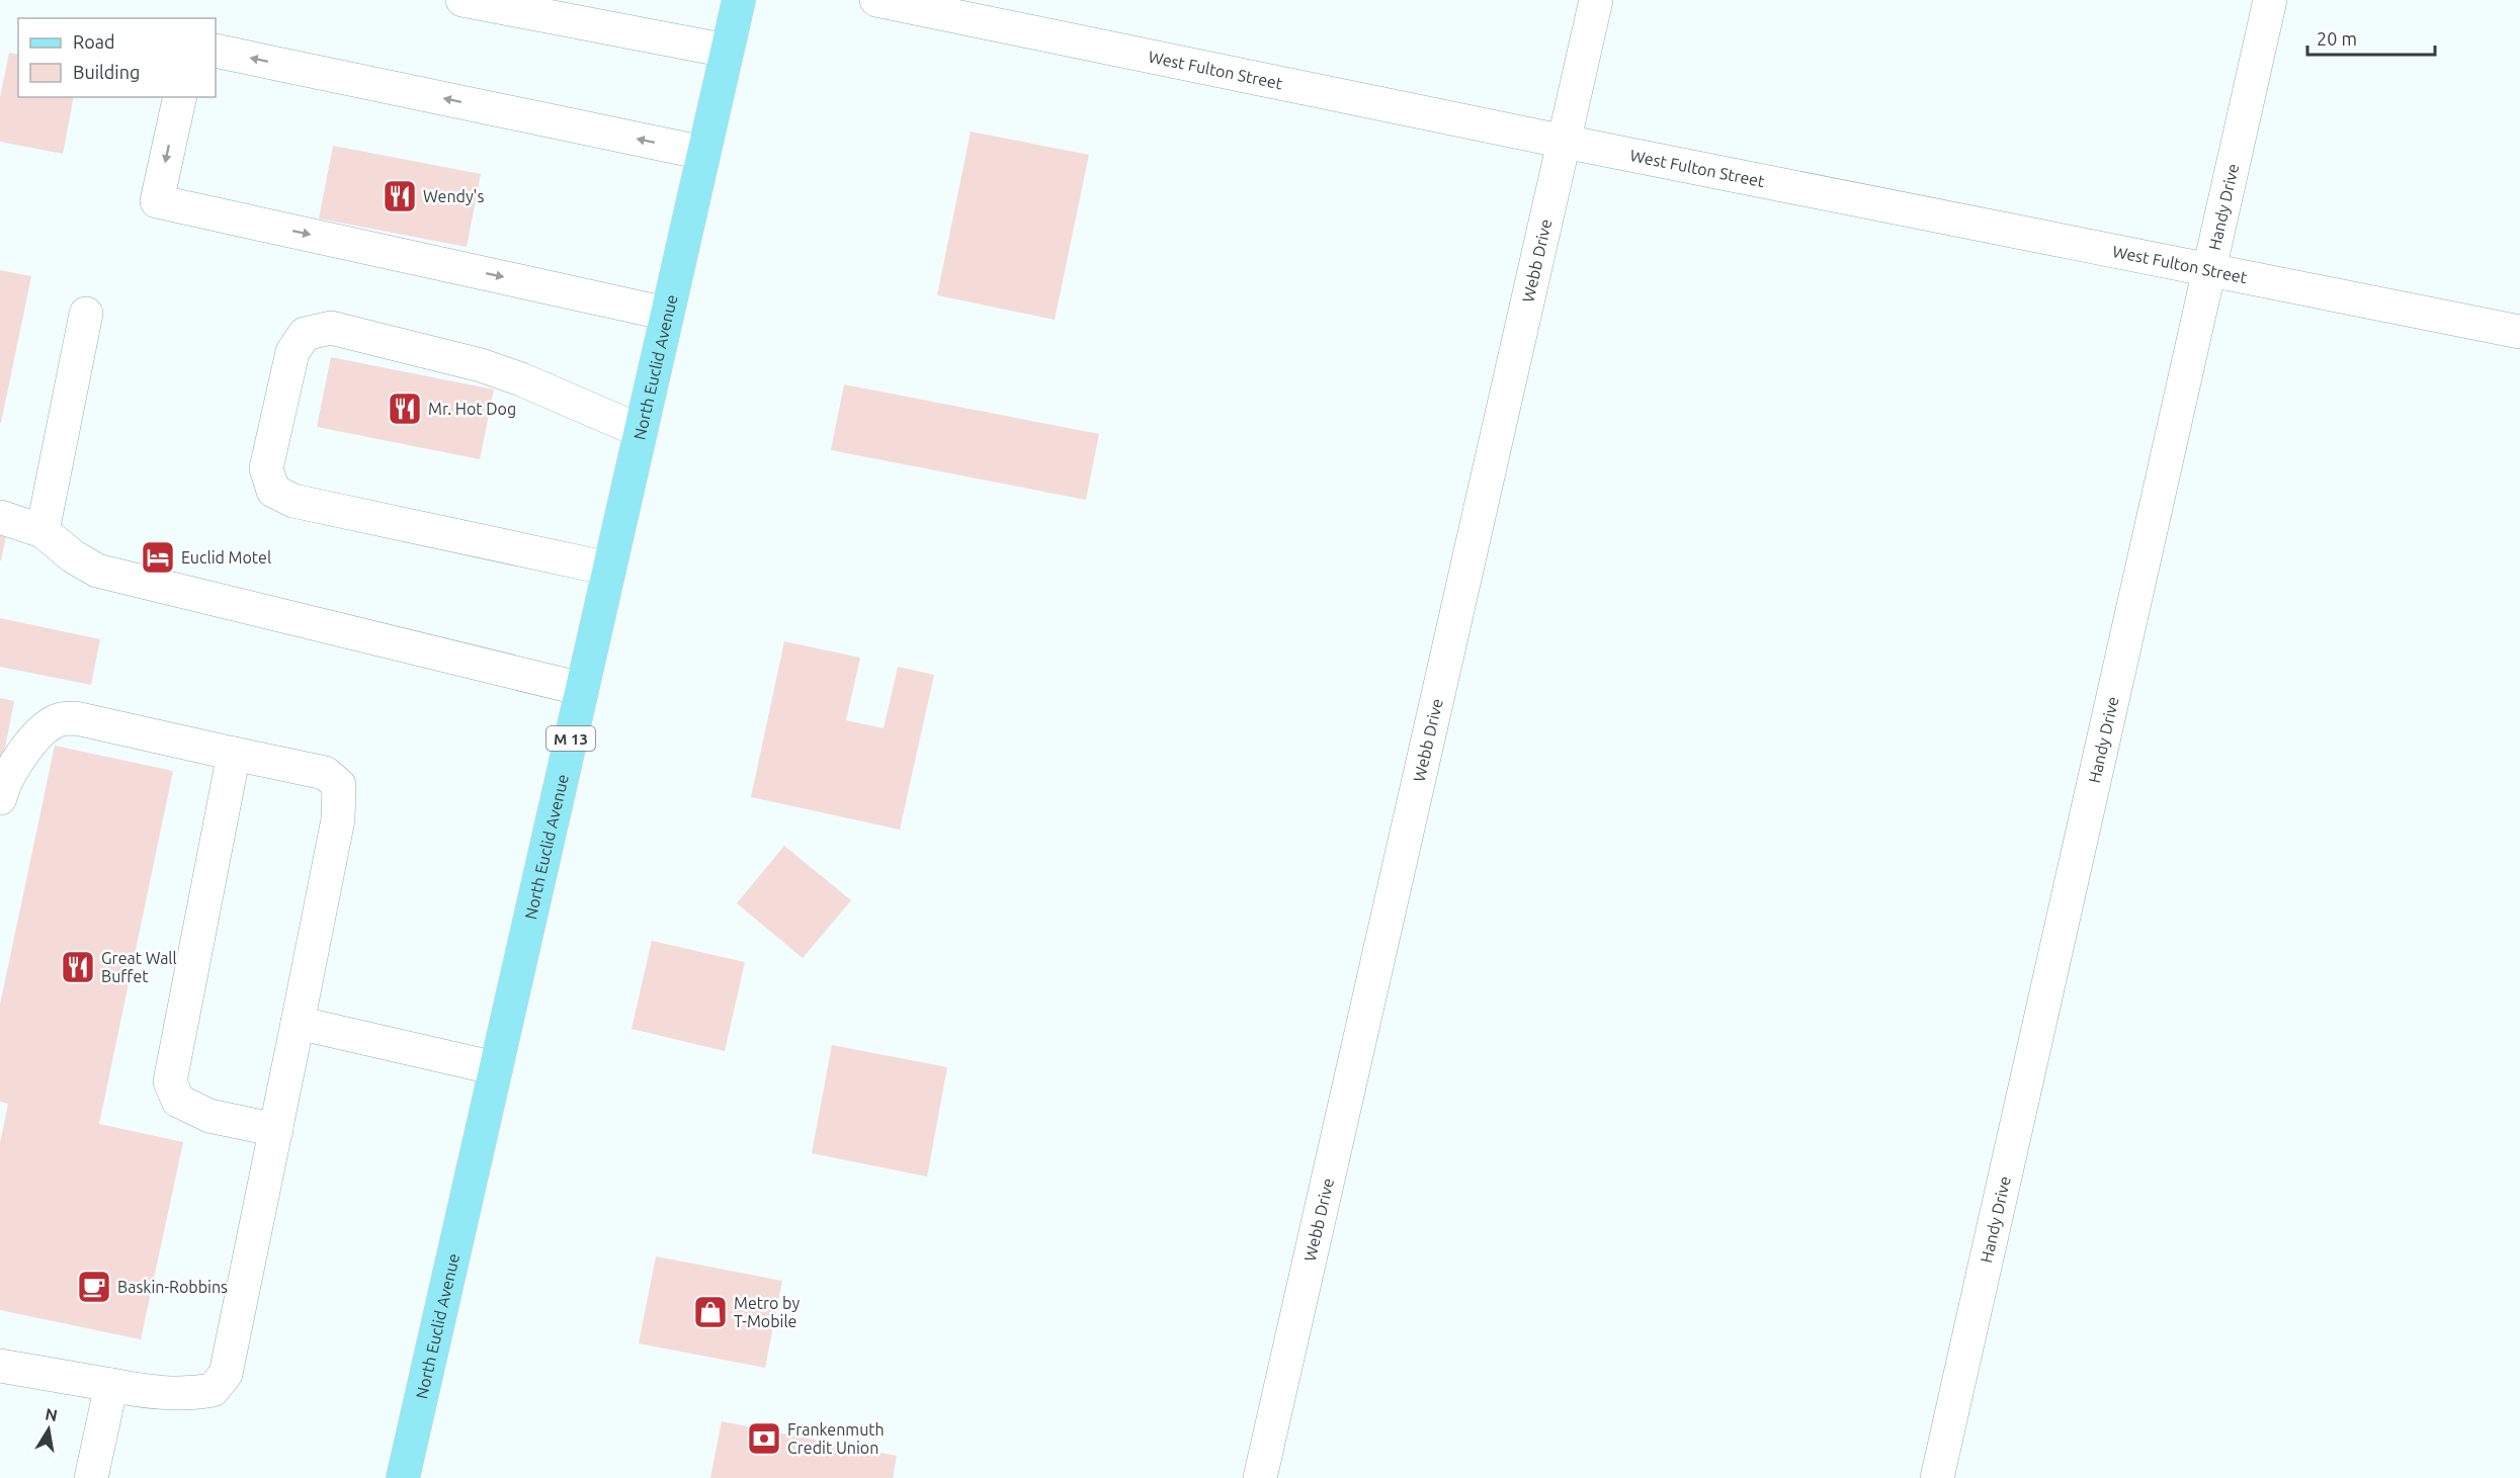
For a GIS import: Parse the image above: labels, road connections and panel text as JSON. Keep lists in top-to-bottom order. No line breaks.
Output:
{"streets":{"main road":["North Euclid Avenue","M 13"],"street":["West Fulton Street","Handy Drive","Webb Drive"]},"crossings":[["West Fulton Street","Handy Drive"],["West Fulton Street","Webb Drive"]],"places":{"restaurant":["Wendy's","Mr. Hot Dog","Great Wall Buffet"],"hotel":["Euclid Motel"],"cafe":["Baskin-Robbins"],"shop":["Metro by T-Mobile"],"bank":["Frankenmuth Credit Union"]},"legend":["Road","Building"],"scale_bar":"20 m","north":"top"}
